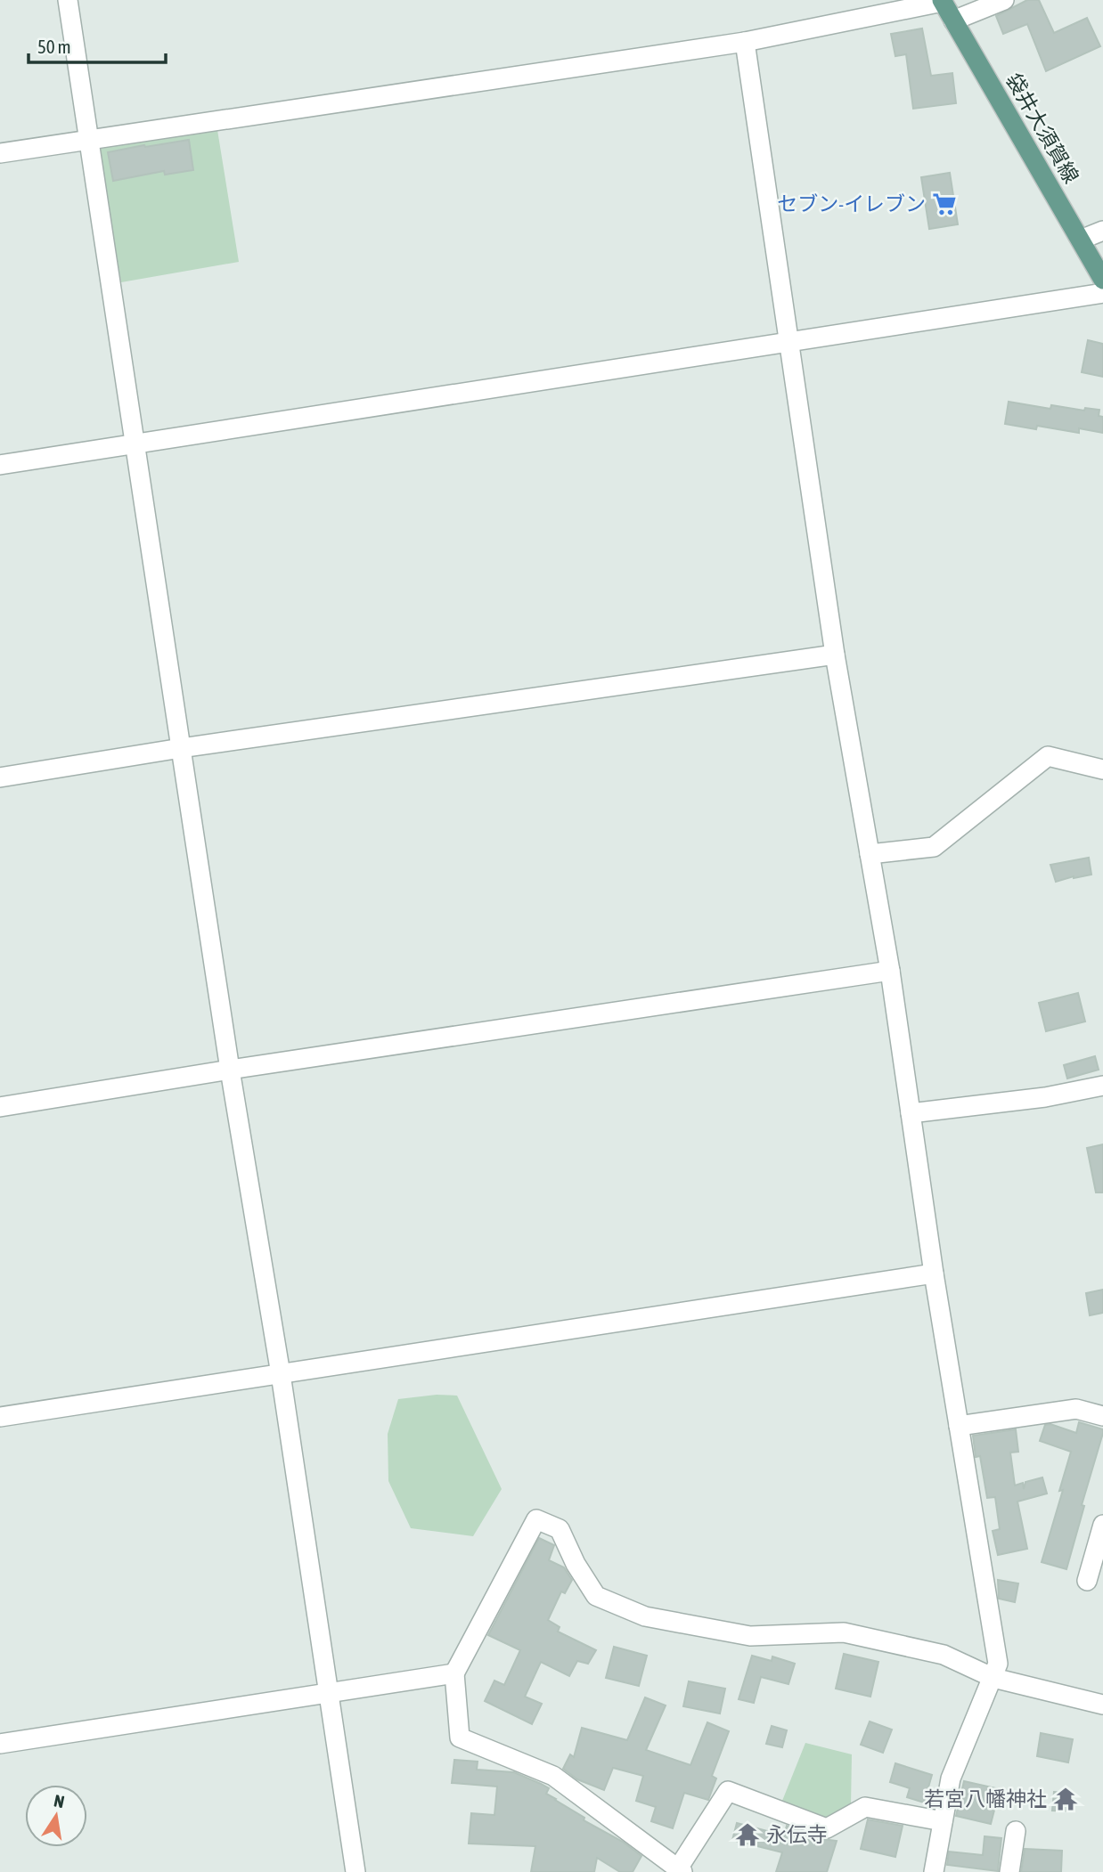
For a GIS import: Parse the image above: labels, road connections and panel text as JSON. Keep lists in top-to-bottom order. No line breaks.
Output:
{"streets":{"main road":["袋井大須賀線"]},"places":{"supermarket":["セブン-イレブン"],"temple":["若宮八幡神社","永伝寺"]},"scale_bar":"50 m","north":"top"}
